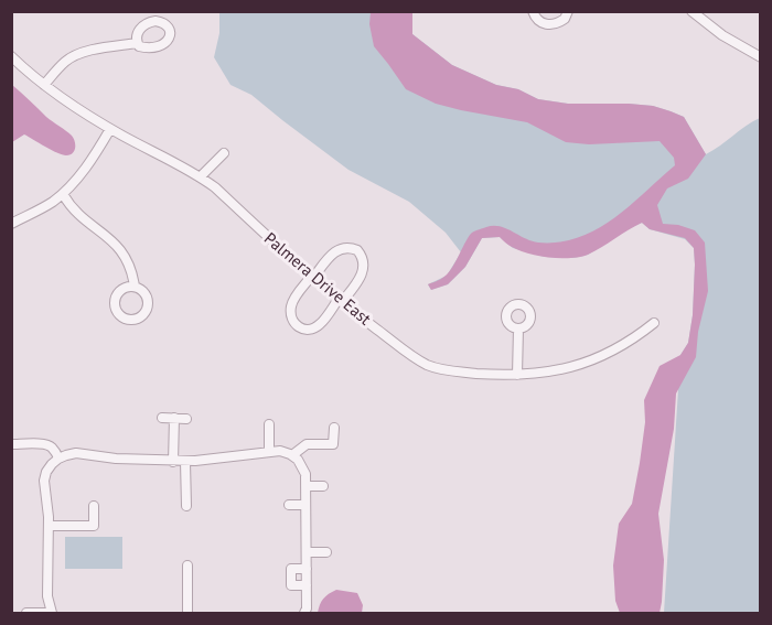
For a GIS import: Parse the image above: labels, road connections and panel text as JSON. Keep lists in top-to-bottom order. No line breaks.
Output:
{"streets":{"street":["Palmera Drive East"]}}
